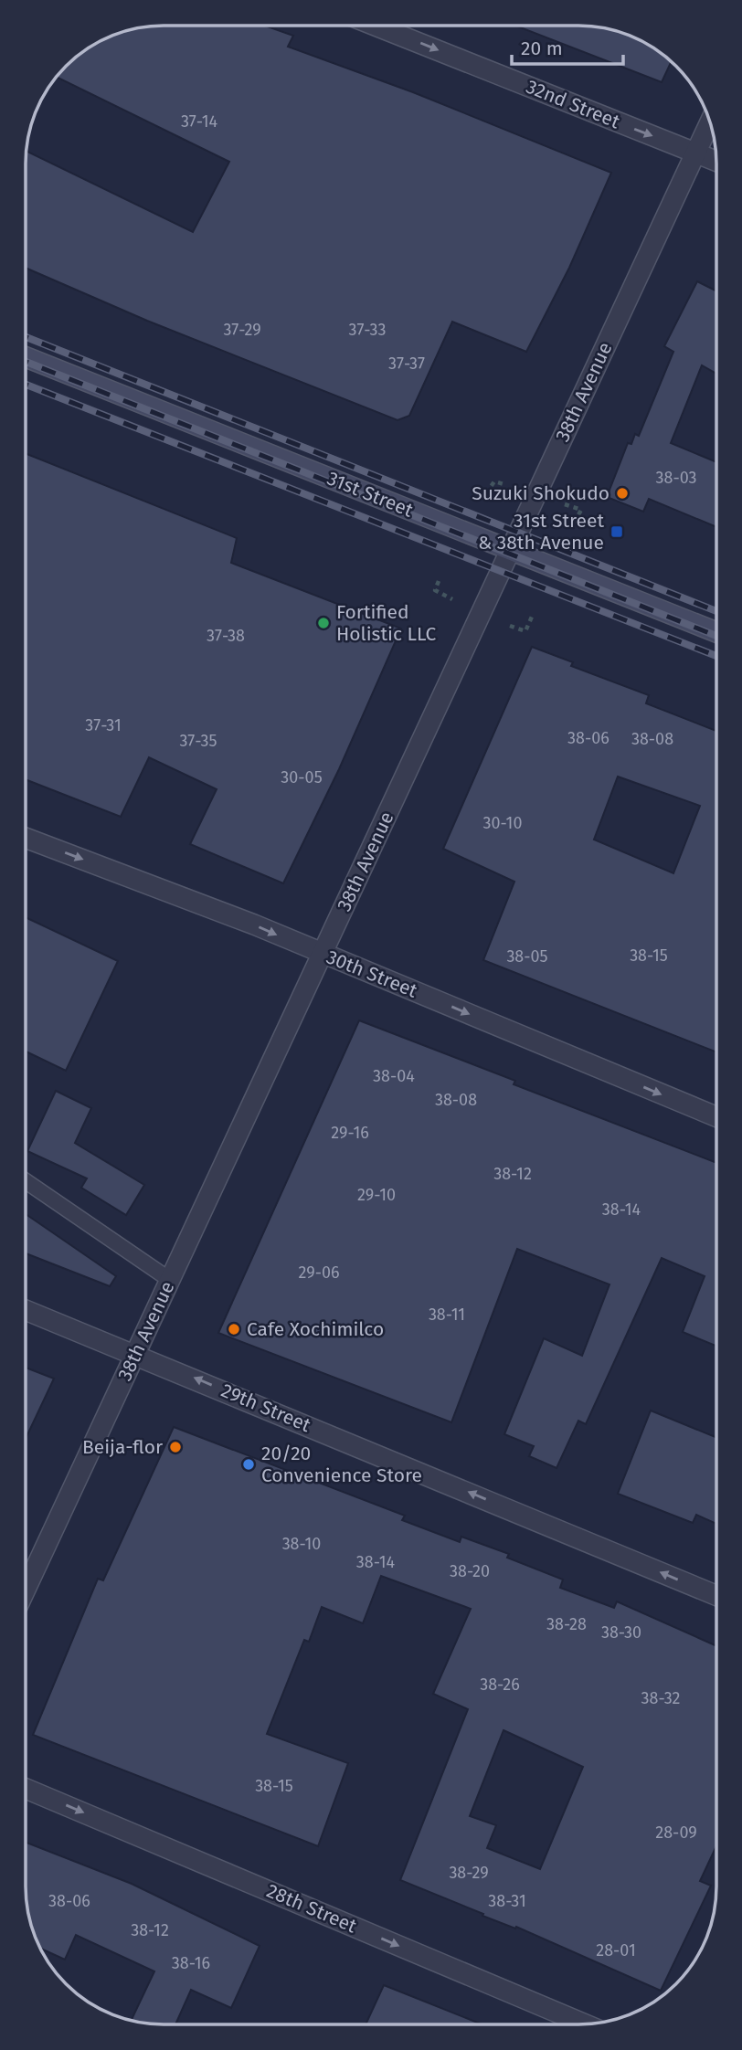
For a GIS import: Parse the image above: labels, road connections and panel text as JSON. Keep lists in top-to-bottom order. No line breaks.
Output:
{"streets":{"main road":["31st Street"],"street":["32nd Street","38th Avenue","30th Street","29th Street","28th Street"]},"crossings":[["32nd Street","38th Avenue"],["38th Avenue","31st Street"],["38th Avenue","30th Street"],["38th Avenue","29th Street"]],"one_way":["32nd Street","30th Street","29th Street","28th Street"],"places":{"other":["Suzuki Shokudo","Fortified Holistic LLC","Cafe Xochimilco","Beija-flor","20/20 Convenience Store"],"transit":["31st Street & 38th Avenue"]},"house_numbers":["37-14","37-29","37-33","37-37","38-03","37-38","37-31","38-06","38-08","37-35","30-05","30-10","38-15","38-05","38-04","38-08","29-16","38-12","29-10","38-14","29-06","38-11","38-10","38-14","38-20","38-28","38-30","38-26","38-32","38-15","28-09","38-29","38-06","38-31","38-12","28-01","38-16"],"scale_bar":"20 m"}
